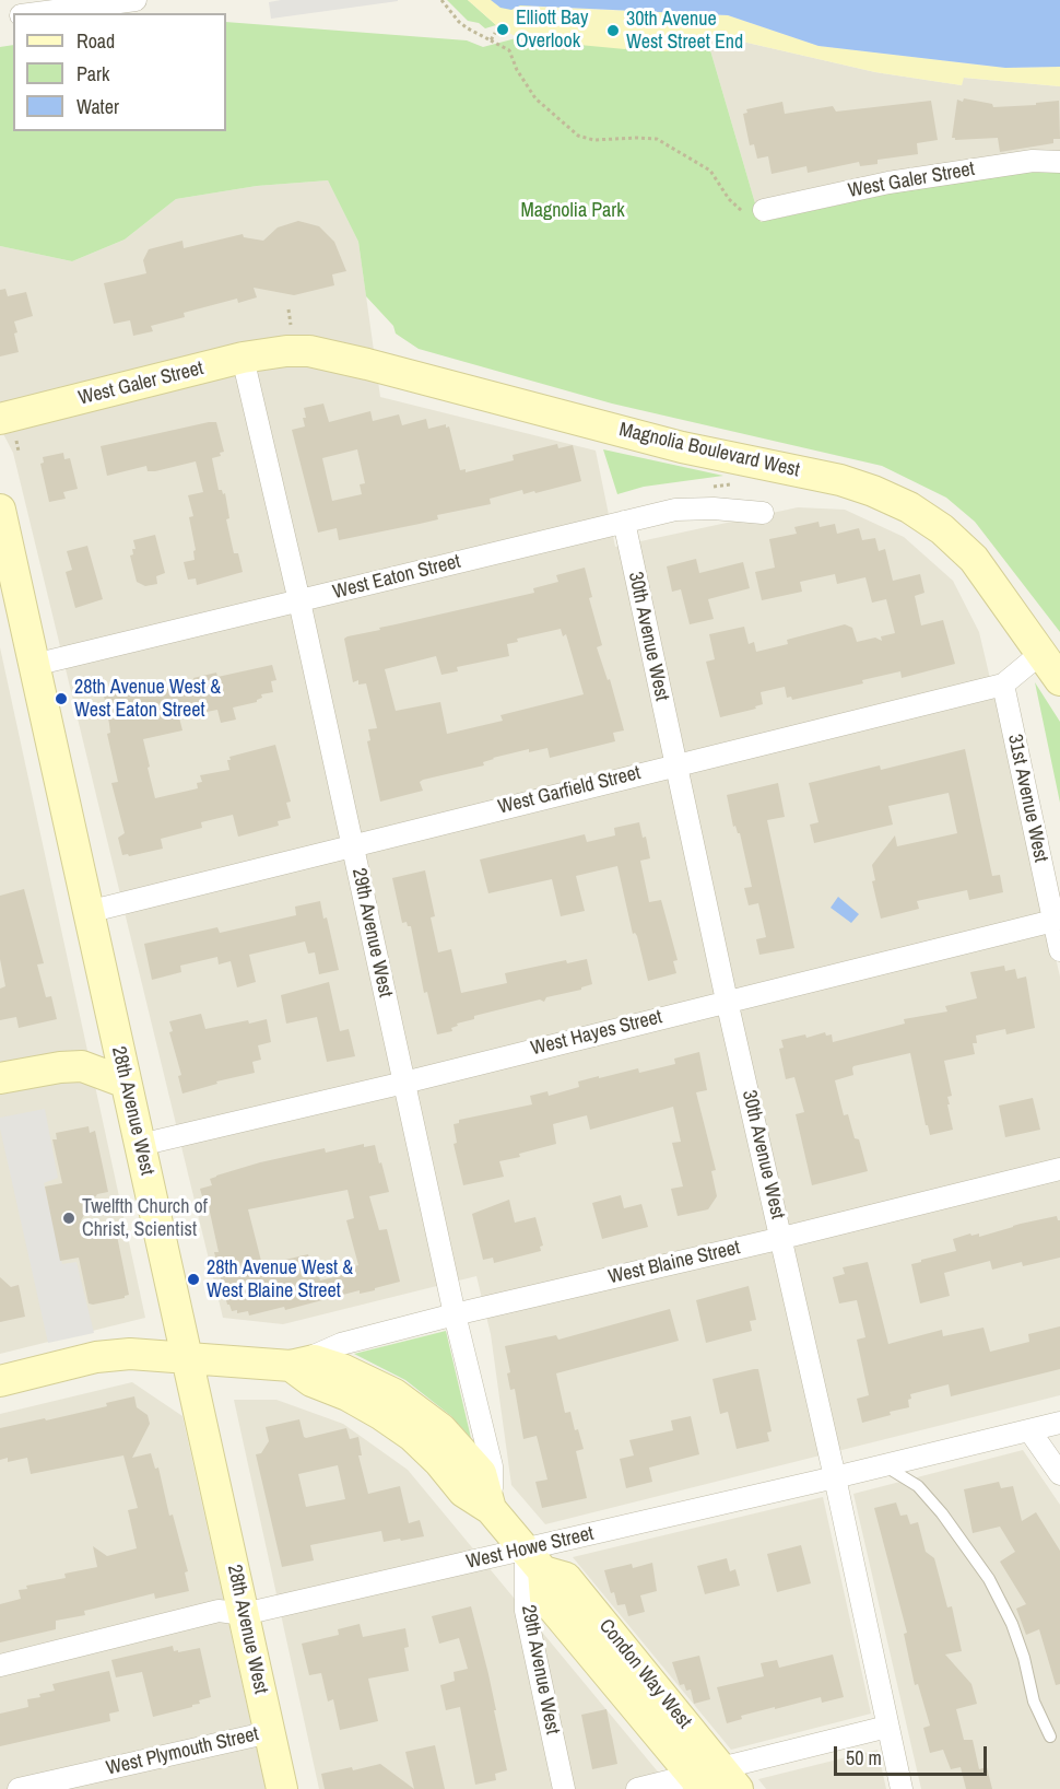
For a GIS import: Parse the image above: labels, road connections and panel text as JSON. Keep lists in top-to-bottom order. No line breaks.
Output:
{"streets":{"main road":["West Galer Street","Magnolia Boulevard West","28th Avenue West","Condon Way West"],"street":["West Eaton Street","30th Avenue West","West Garfield Street","31st Avenue West","29th Avenue West","West Hayes Street","West Blaine Street","West Howe Street","West Plymouth Street"]},"crossings":[["West Galer Street","Magnolia Boulevard West"],["West Galer Street","29th Avenue West"],["Magnolia Boulevard West","West Garfield Street"],["West Eaton Street","30th Avenue West"],["West Eaton Street","29th Avenue West"],["West Eaton Street","28th Avenue West"],["30th Avenue West","West Garfield Street"],["30th Avenue West","West Hayes Street"],["30th Avenue West","West Blaine Street"],["30th Avenue West","West Howe Street"],["West Garfield Street","31st Avenue West"],["West Garfield Street","29th Avenue West"],["West Garfield Street","28th Avenue West"],["31st Avenue West","West Hayes Street"],["29th Avenue West","West Hayes Street"],["29th Avenue West","West Blaine Street"],["29th Avenue West","West Howe Street"],["29th Avenue West","Condon Way West"],["West Hayes Street","28th Avenue West"],["28th Avenue West","West Howe Street"],["28th Avenue West","Condon Way West"],["28th Avenue West","West Plymouth Street"],["West Blaine Street","Condon Way West"],["West Howe Street","Condon Way West"]],"parks":["Magnolia Park"],"places":["Elliott Bay Overlook","30th Avenue West Street End","28th Avenue West & West Eaton Street","Twelfth Church of Christ, Scientist","28th Avenue West & West Blaine Street"],"legend":["Road","Park","Water"],"scale_bar":"50 m"}
